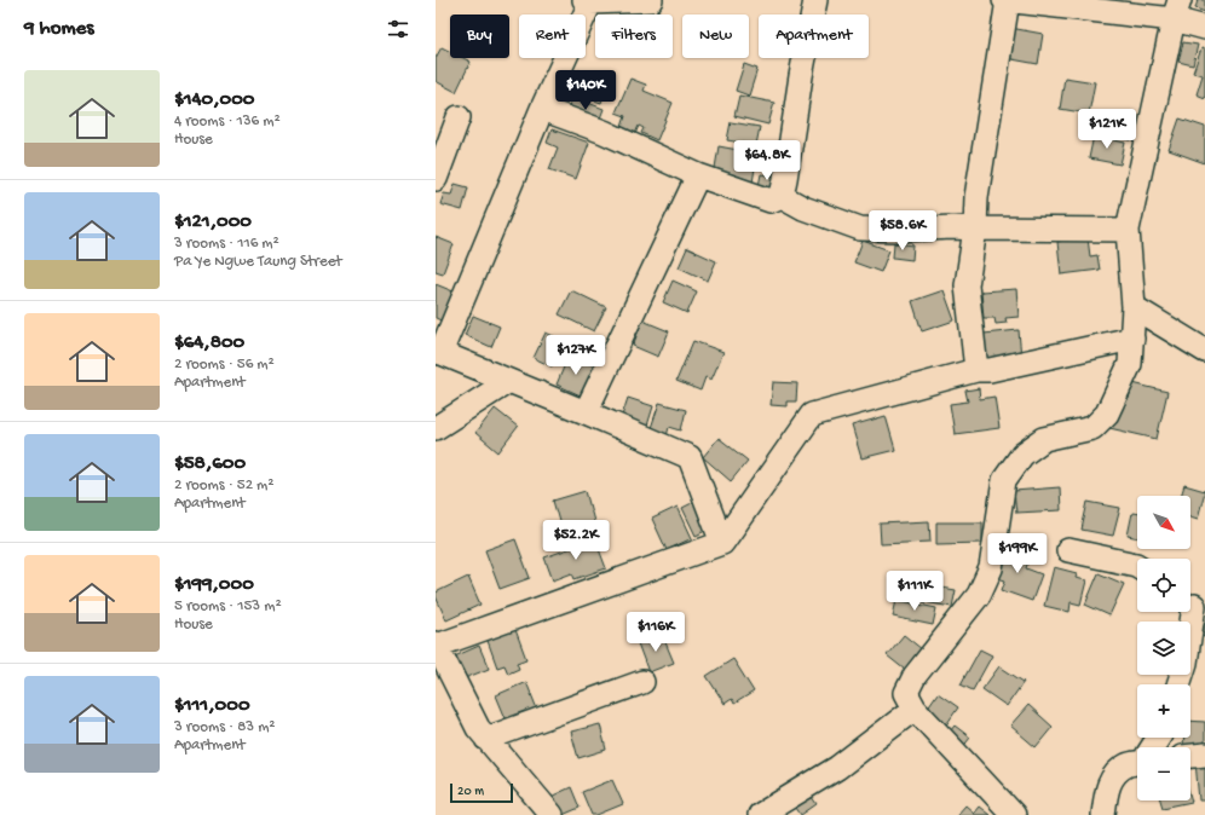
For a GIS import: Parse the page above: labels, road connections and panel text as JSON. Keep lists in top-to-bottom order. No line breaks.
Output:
{"scale_bar":"20 m","north":"bottom right","page":{"heading":"9 homes","chip":["Buy","Rent","Filters","New","Apartment"],"list":[{"name":"$140,000","note":"4 rooms · 136 m² · House"},{"name":"$121,000","note":"3 rooms · 116 m² · Pa Ye Ngwe Taung Street"},{"name":"$64,800","note":"2 rooms · 56 m² · Apartment"},{"name":"$58,600","note":"2 rooms · 52 m² · Apartment"},{"name":"$199,000","note":"5 rooms · 153 m² · House"},{"name":"$111,000","note":"3 rooms · 83 m² · Apartment"}],"price":["$140K","$121K","$64.8K","$58.6K","$127K","$52.2K","$199K","$111K","$116K"],"map_buttons":["+","−"],"scale":"20 m"}}
